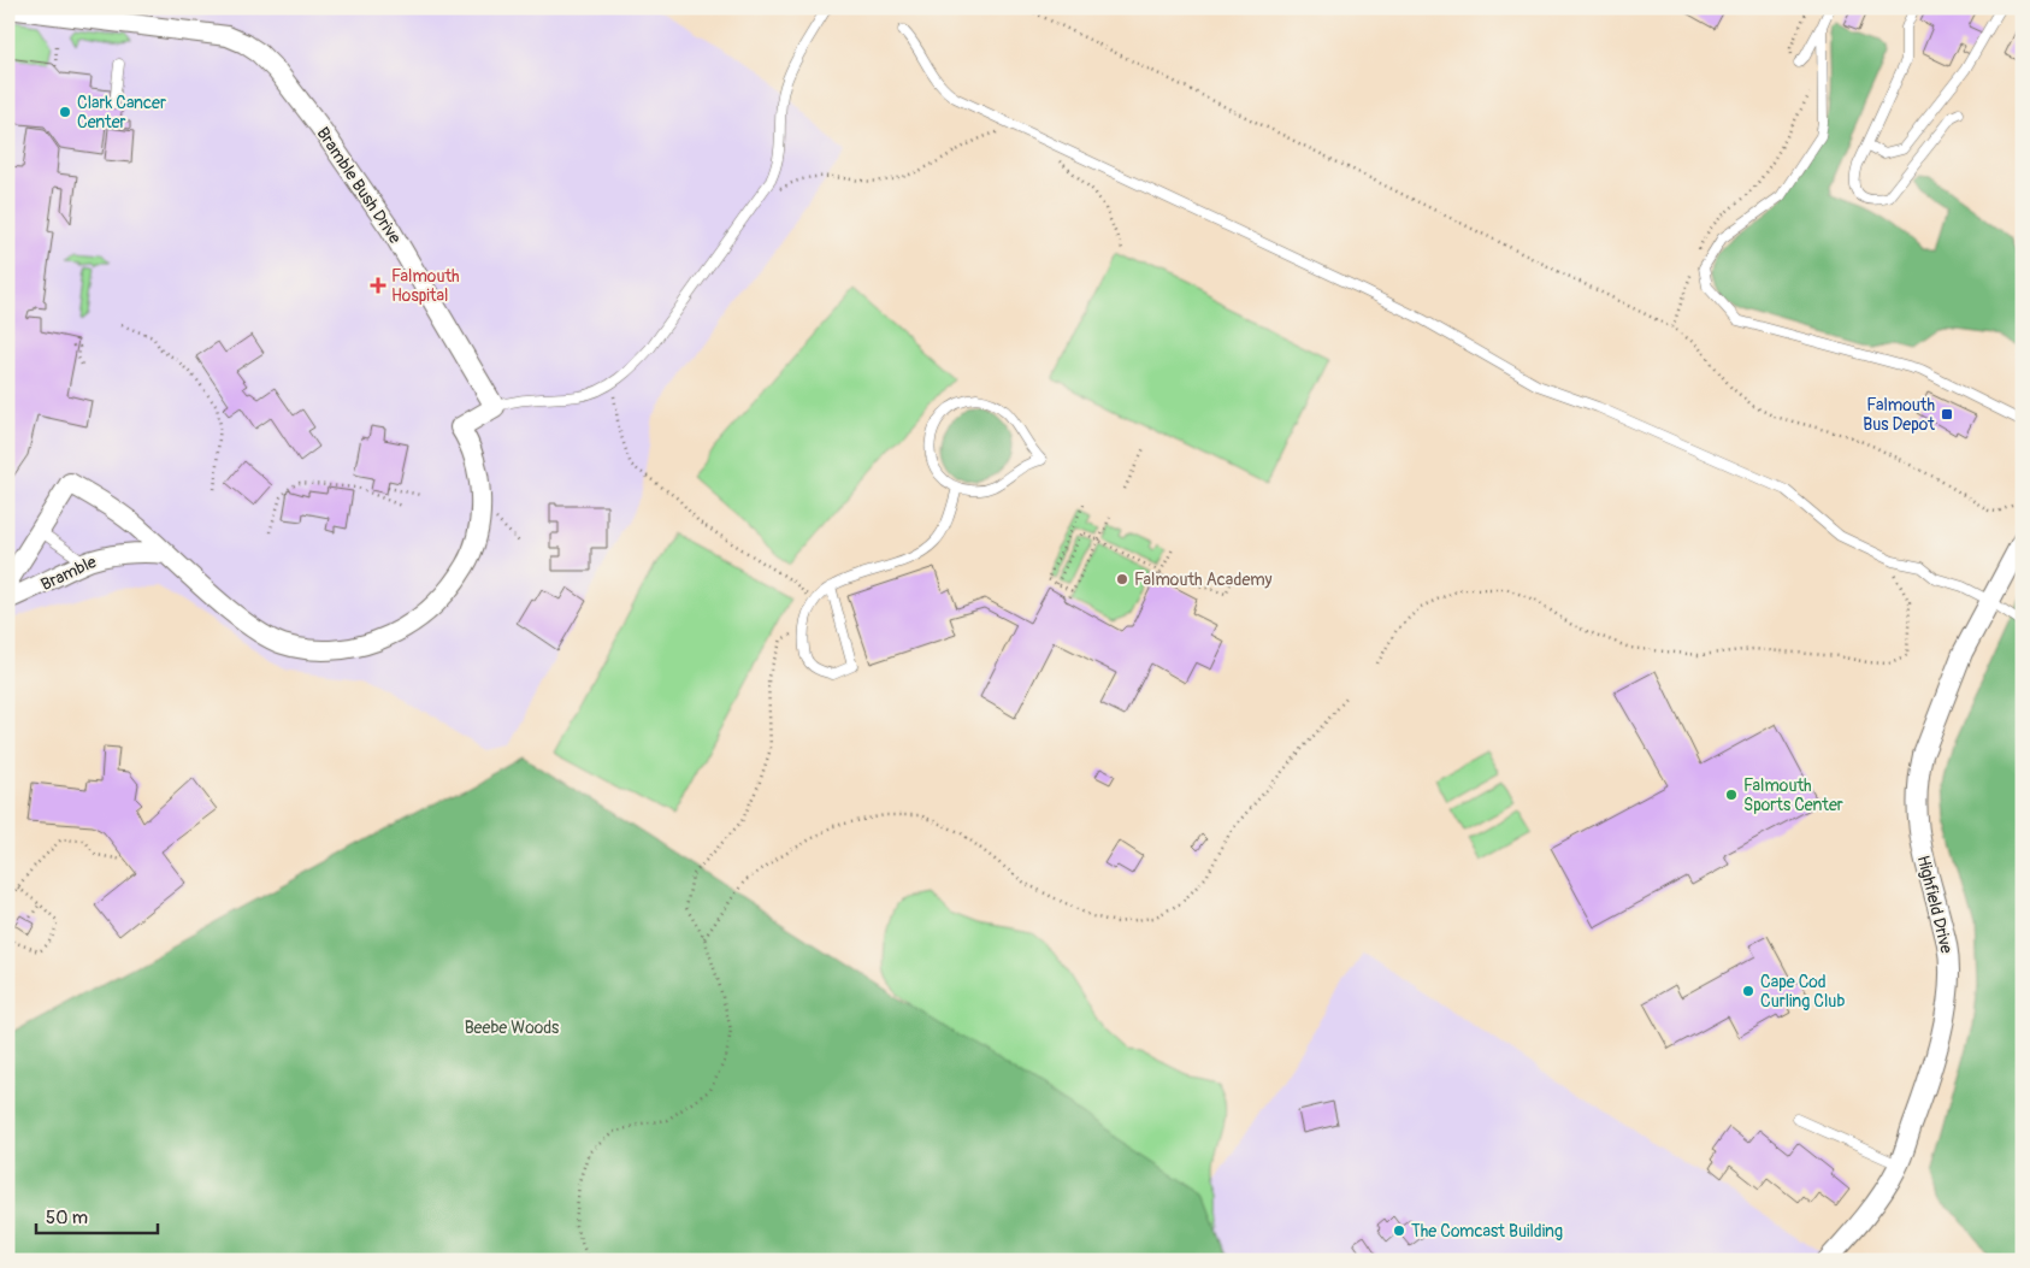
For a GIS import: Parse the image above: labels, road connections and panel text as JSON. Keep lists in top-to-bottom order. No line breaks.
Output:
{"streets":{"street":["Bramble Bush Drive","Bramble","Highfield Drive"]},"parks":["Beebe Woods"],"places":{"other":["Clark Cancer Center","Falmouth Academy","Falmouth Sports Center","Cape Cod Curling Club","The Comcast Building"],"health":["Falmouth Hospital"],"transit":["Falmouth Bus Depot"]},"scale_bar":"50 m"}
